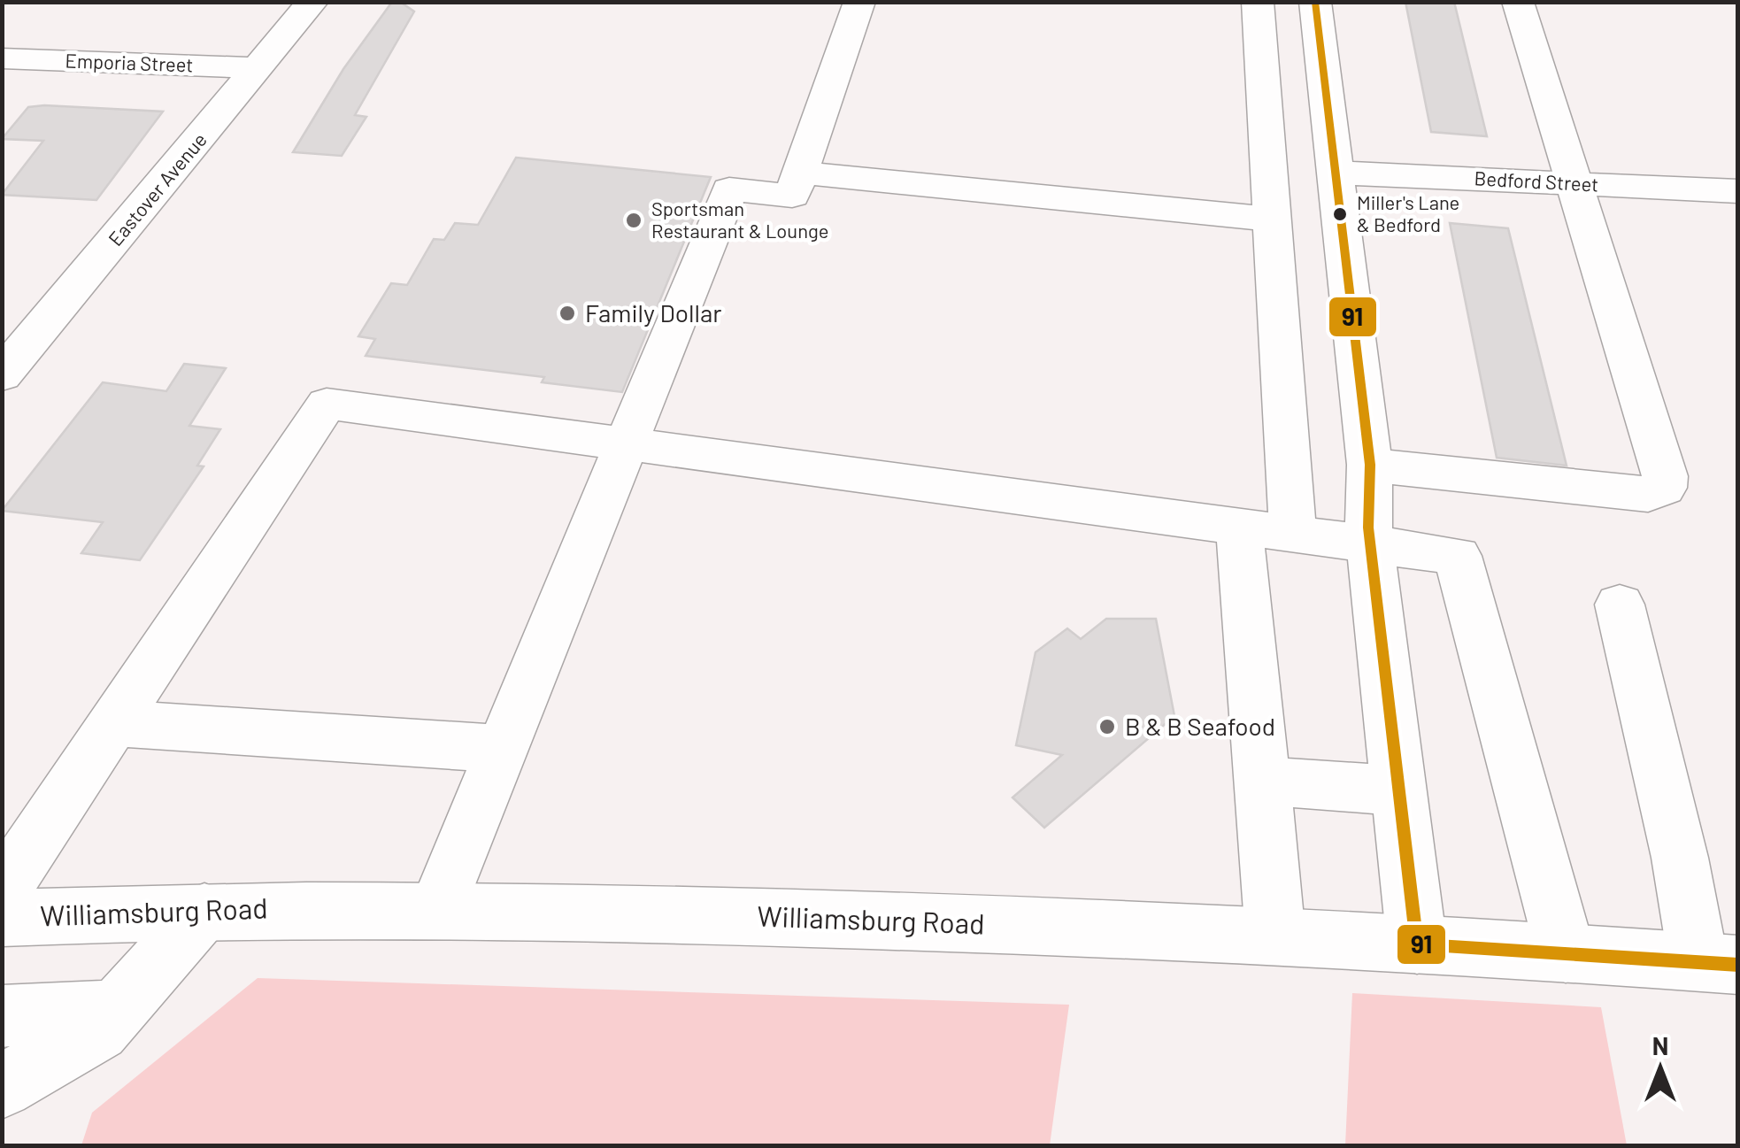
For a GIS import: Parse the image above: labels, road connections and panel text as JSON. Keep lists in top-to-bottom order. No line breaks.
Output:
{"streets":{"street":["Emporia Street","Bedford Street","Eastover Avenue","Williamsburg Road"]},"crossings":[["Emporia Street","Eastover Avenue"]],"places":["Miller's Lane & Bedford","Sportsman Restaurant & Lounge","Family Dollar","B & B Seafood"],"lines":["transit line 91"],"north":"top"}
